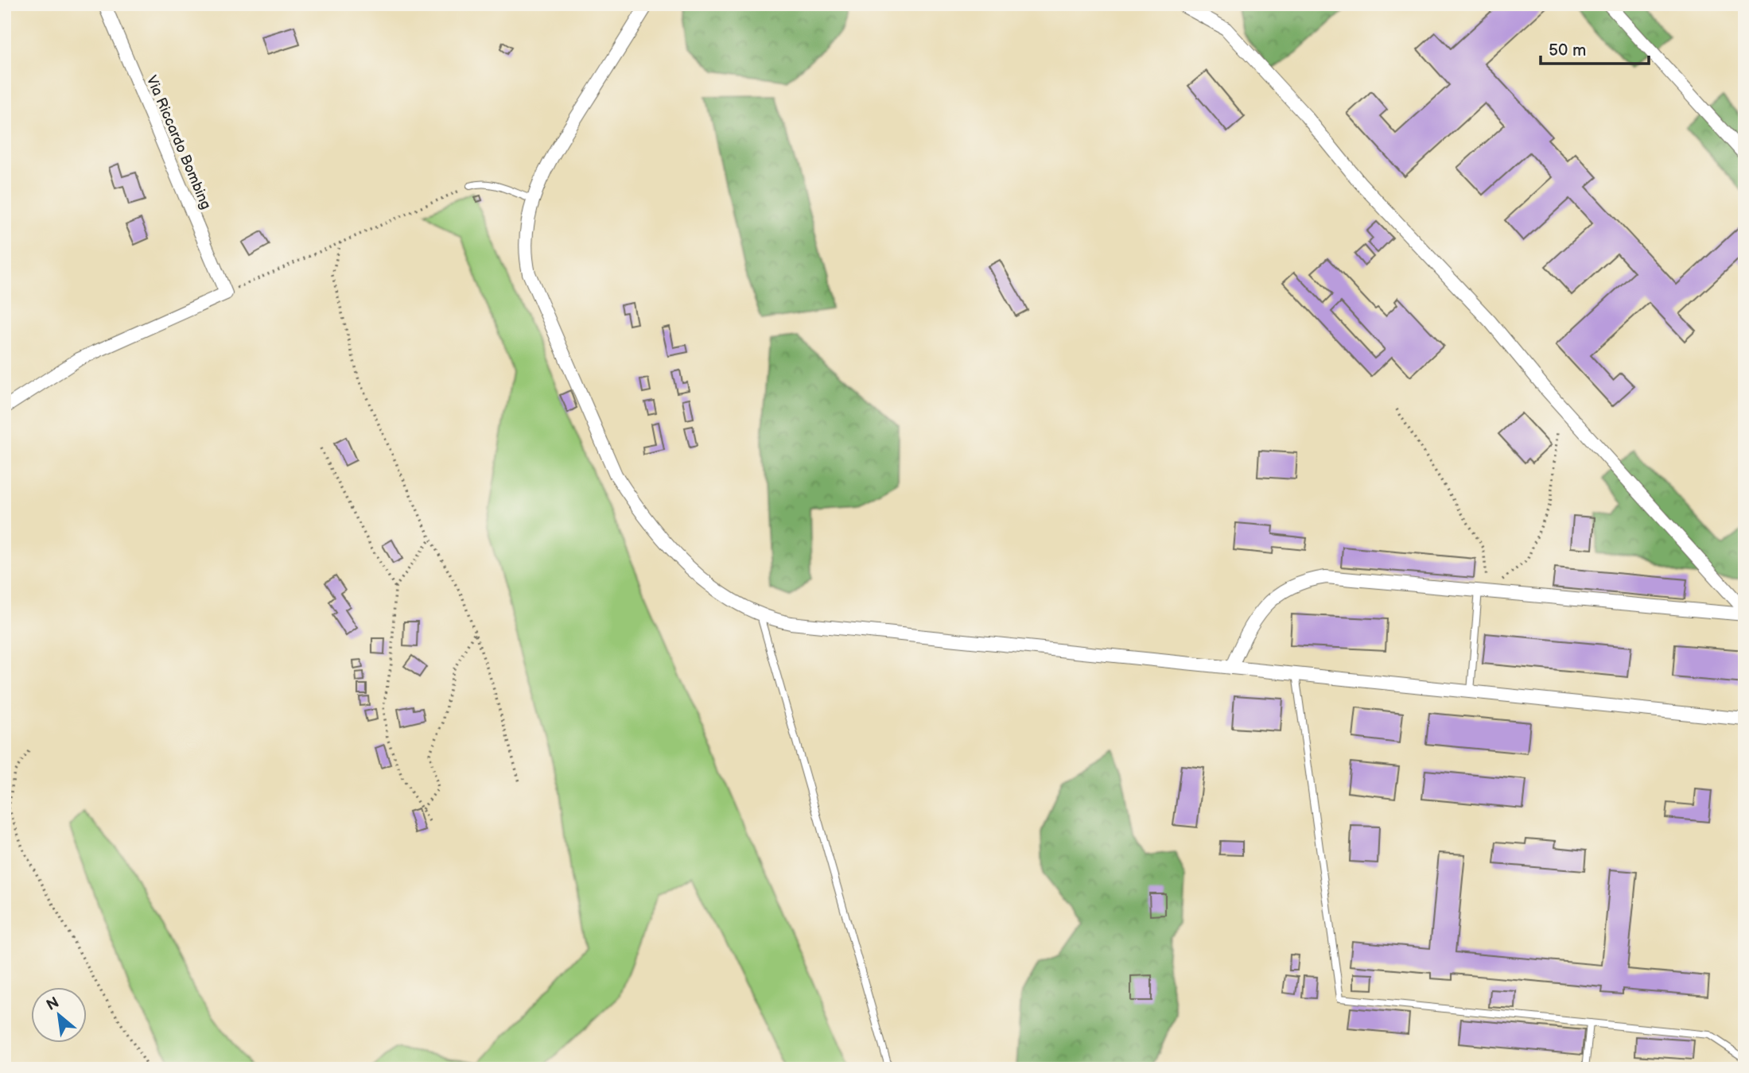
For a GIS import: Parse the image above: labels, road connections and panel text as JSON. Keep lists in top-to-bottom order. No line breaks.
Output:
{"streets":{"street":["Via Riccardo Bombing"]},"scale_bar":"50 m","north":"top left"}
